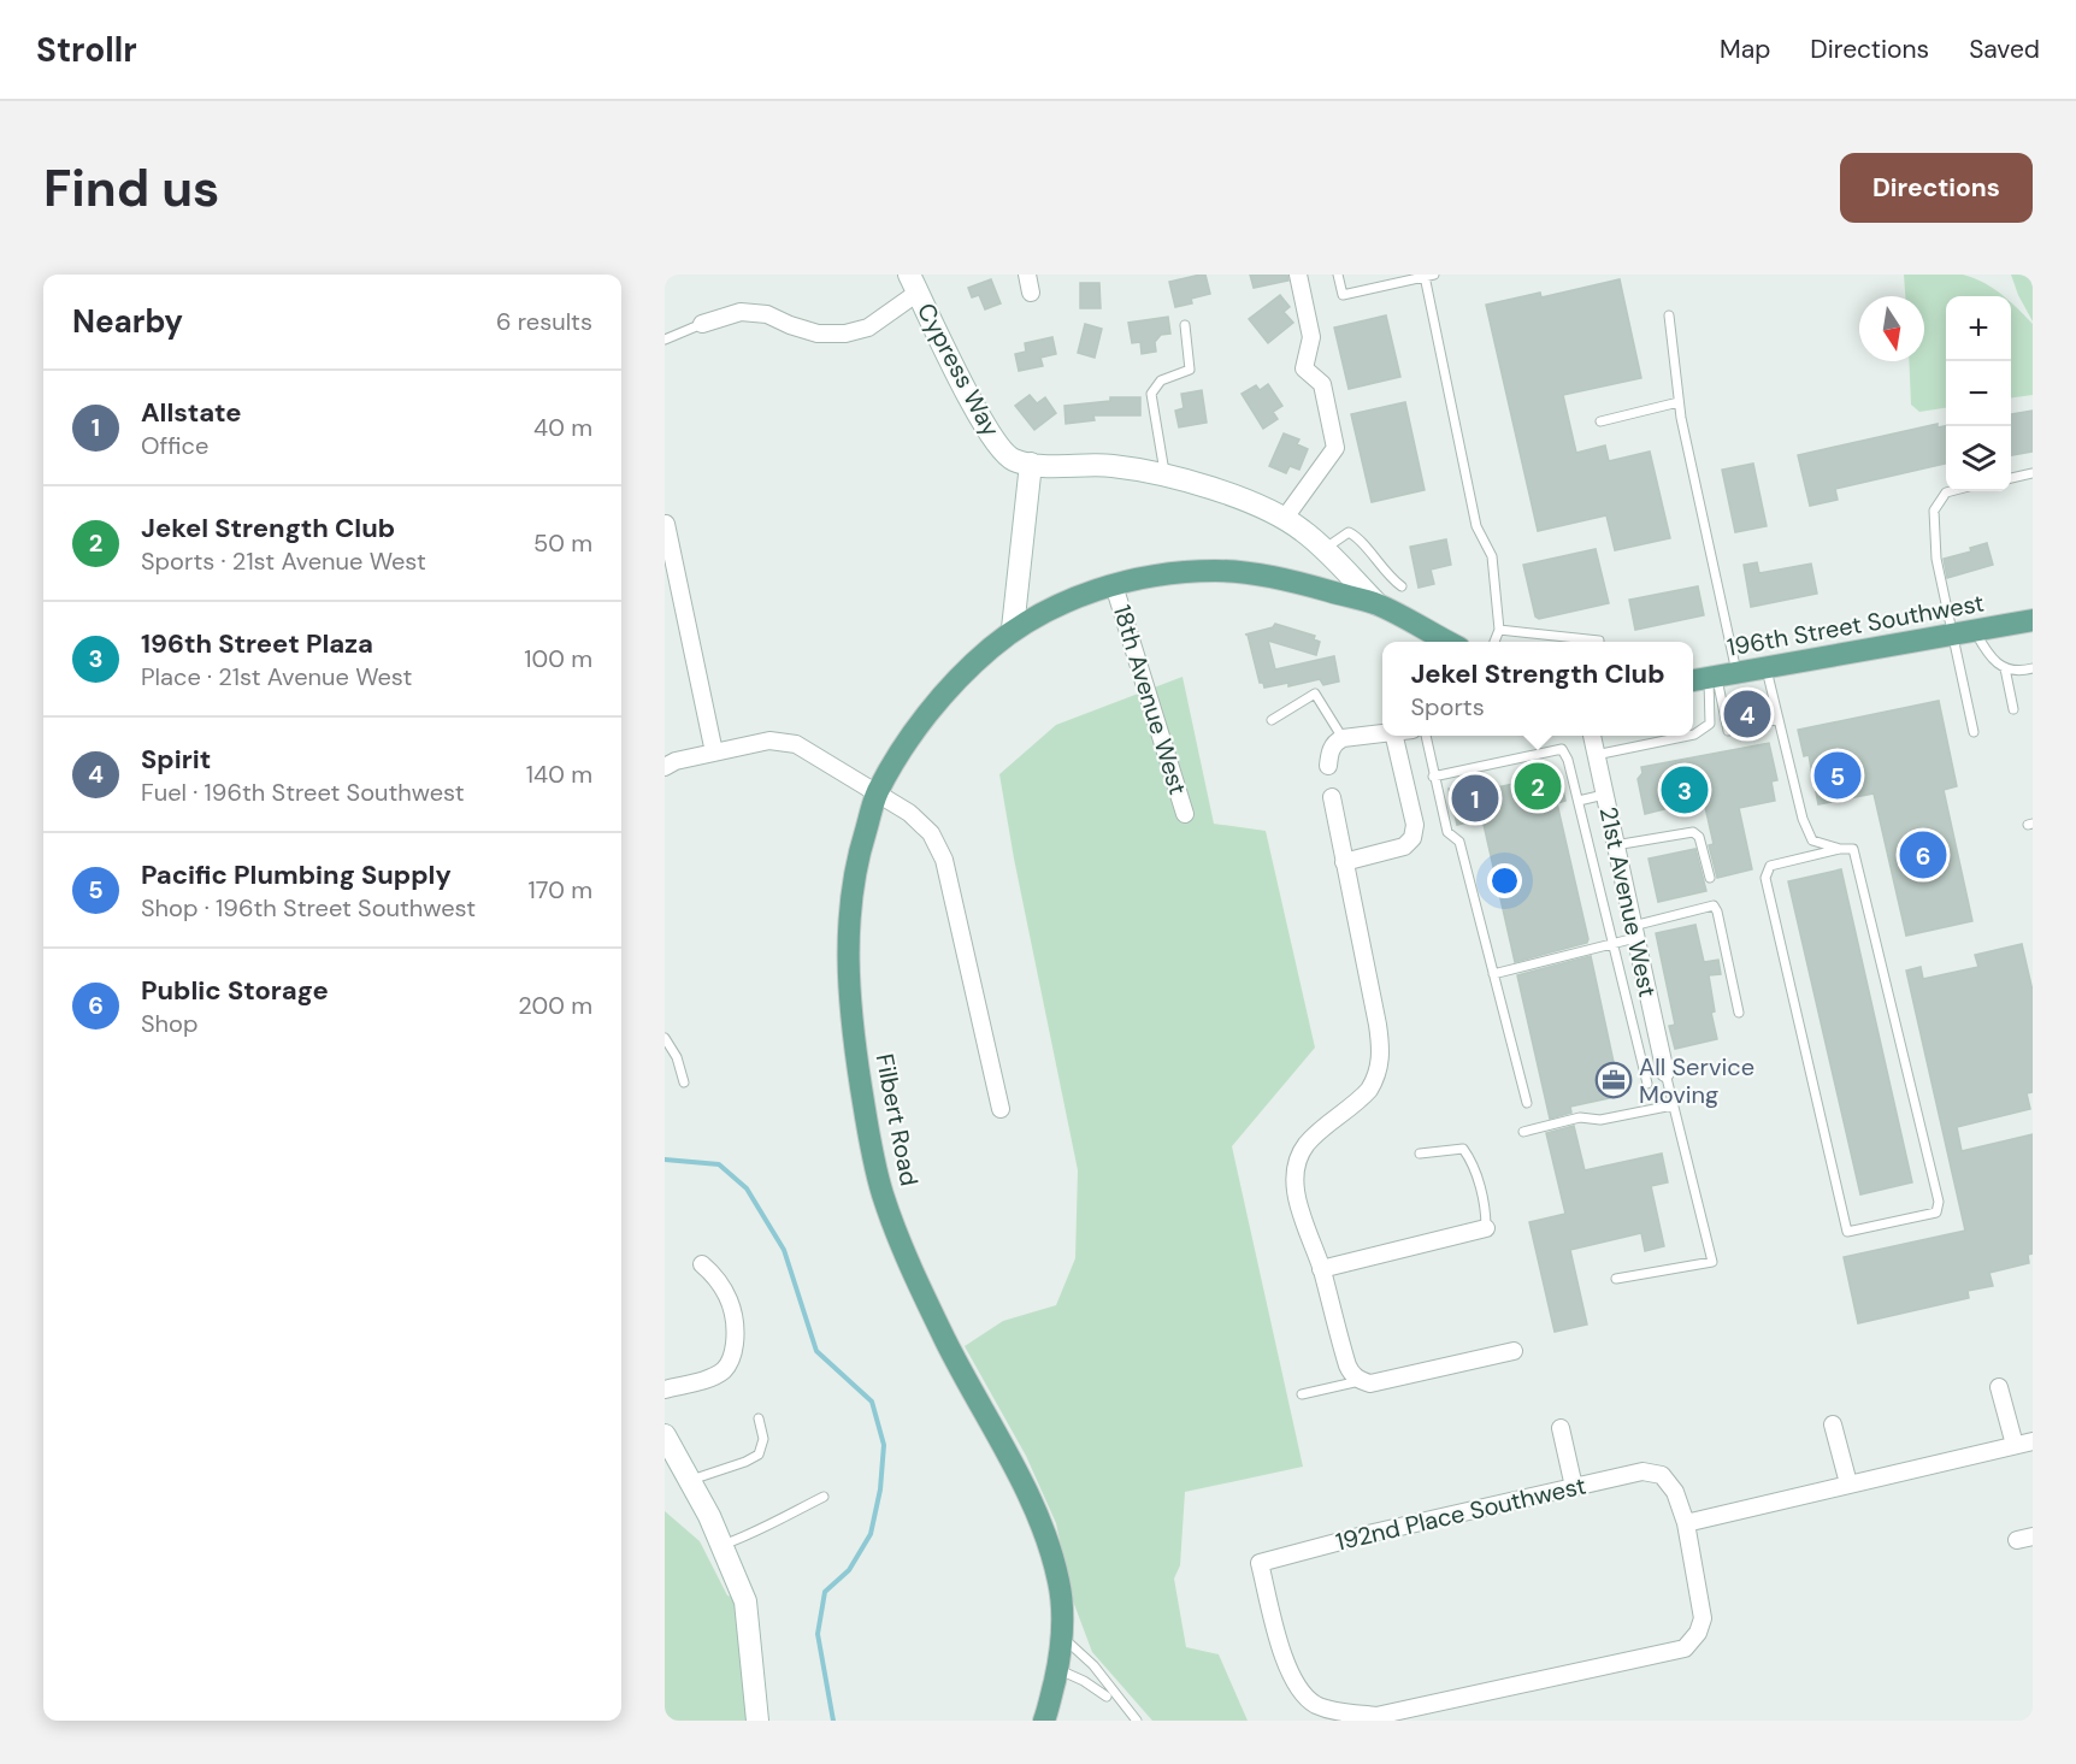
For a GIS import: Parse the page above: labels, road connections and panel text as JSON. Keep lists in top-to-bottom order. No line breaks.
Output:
{"streets":{"main road":["196th Street Southwest","Filbert Road"],"street":["Cypress Way","18th Avenue West","21st Avenue West","192nd Place Southwest"]},"places":{"office":["All Service Moving"]},"north":"bottom","page":{"header":"Strollr","nav":["Map","Directions","Saved"],"buttons":"Directions","title":"Find us","heading":["Nearby","6 results"],"map_buttons":["+","−"],"list":[{"mark":"1","name":"Allstate","note":"Office","value":"40 m"},{"mark":"2","name":"Jekel Strength Club","note":"Sports · 21st Avenue West","value":"50 m"},{"mark":"3","name":"196th Street Plaza","note":"Place · 21st Avenue West","value":"100 m"},{"mark":"4","name":"Spirit","note":"Fuel · 196th Street Southwest","value":"140 m"},{"mark":"5","name":"Pacific Plumbing Supply","note":"Shop · 196th Street Southwest","value":"170 m"},{"mark":"6","name":"Public Storage","note":"Shop","value":"200 m"}],"popup":["Jekel Strength Club","Sports"],"pins":["4","5","2","3","1","6"]}}
